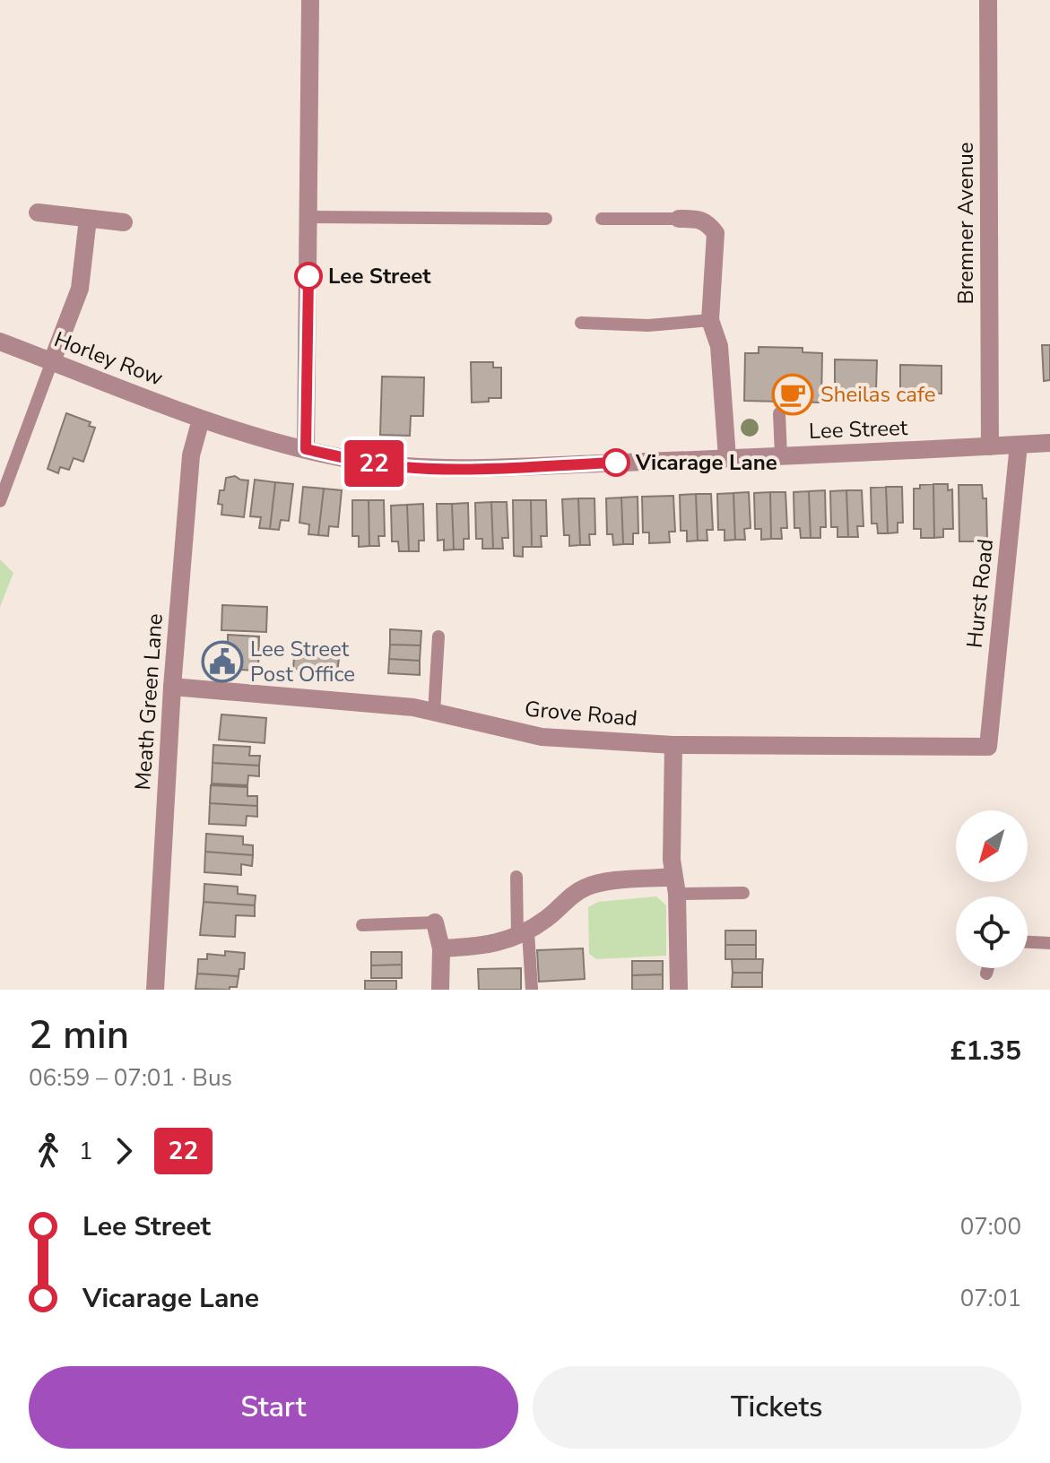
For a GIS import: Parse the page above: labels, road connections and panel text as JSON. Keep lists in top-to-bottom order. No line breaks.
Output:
{"streets":{"street":["Bremner Avenue","Horley Row","Lee Street","Hurst Road","Meath Green Lane","Grove Road"]},"crossings":[["Bremner Avenue","Lee Street"],["Horley Row","Lee Street"],["Horley Row","Meath Green Lane"],["Lee Street","Hurst Road"],["Lee Street","Meath Green Lane"],["Hurst Road","Grove Road"],["Meath Green Lane","Grove Road"]],"places":{"other":["Lee Street","Vicarage Lane"],"cafe":["Sheilas cafe"],"public building":["Lee Street Post Office"]},"lines":["bus line 22"],"north":"bottom left","page":{"on_map":"22","heading":["2 min","06:59 – 07:01 · Bus","£1.35"],"legs":["1","22"],"list":[{"name":"Lee Street","value":"07:00"},{"name":"Vicarage Lane","value":"07:01"}],"buttons":["Start","Tickets"]}}
